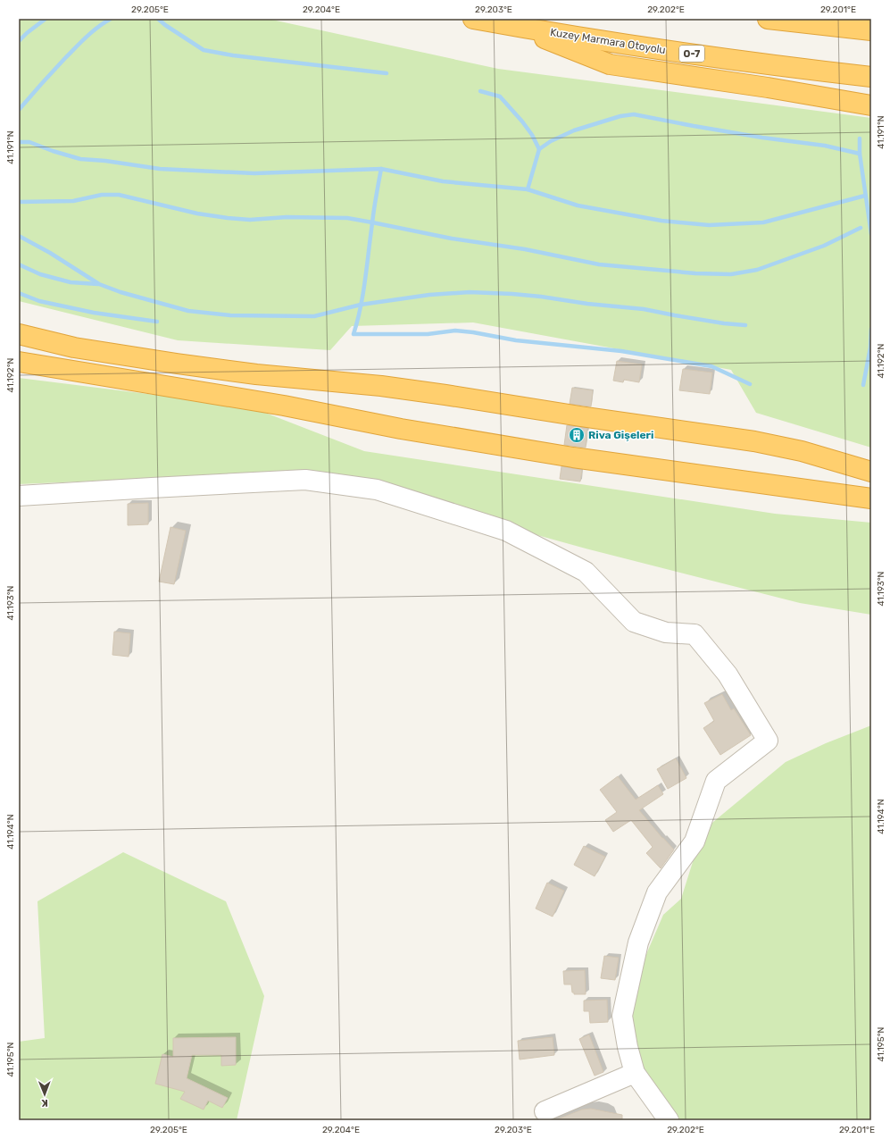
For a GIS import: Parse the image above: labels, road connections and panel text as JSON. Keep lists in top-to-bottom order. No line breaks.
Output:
{"streets":{"highway":["Kuzey Marmara Otoyolu","O-7"]},"places":{"building":["Riva Gişeleri"]},"north":"bottom","coordinates":["29.205°E","29.204°E","29.203°E","29.202°E","29.201°E","41.191°N","41.192°N","41.193°N","41.194°N","41.195°N"]}
